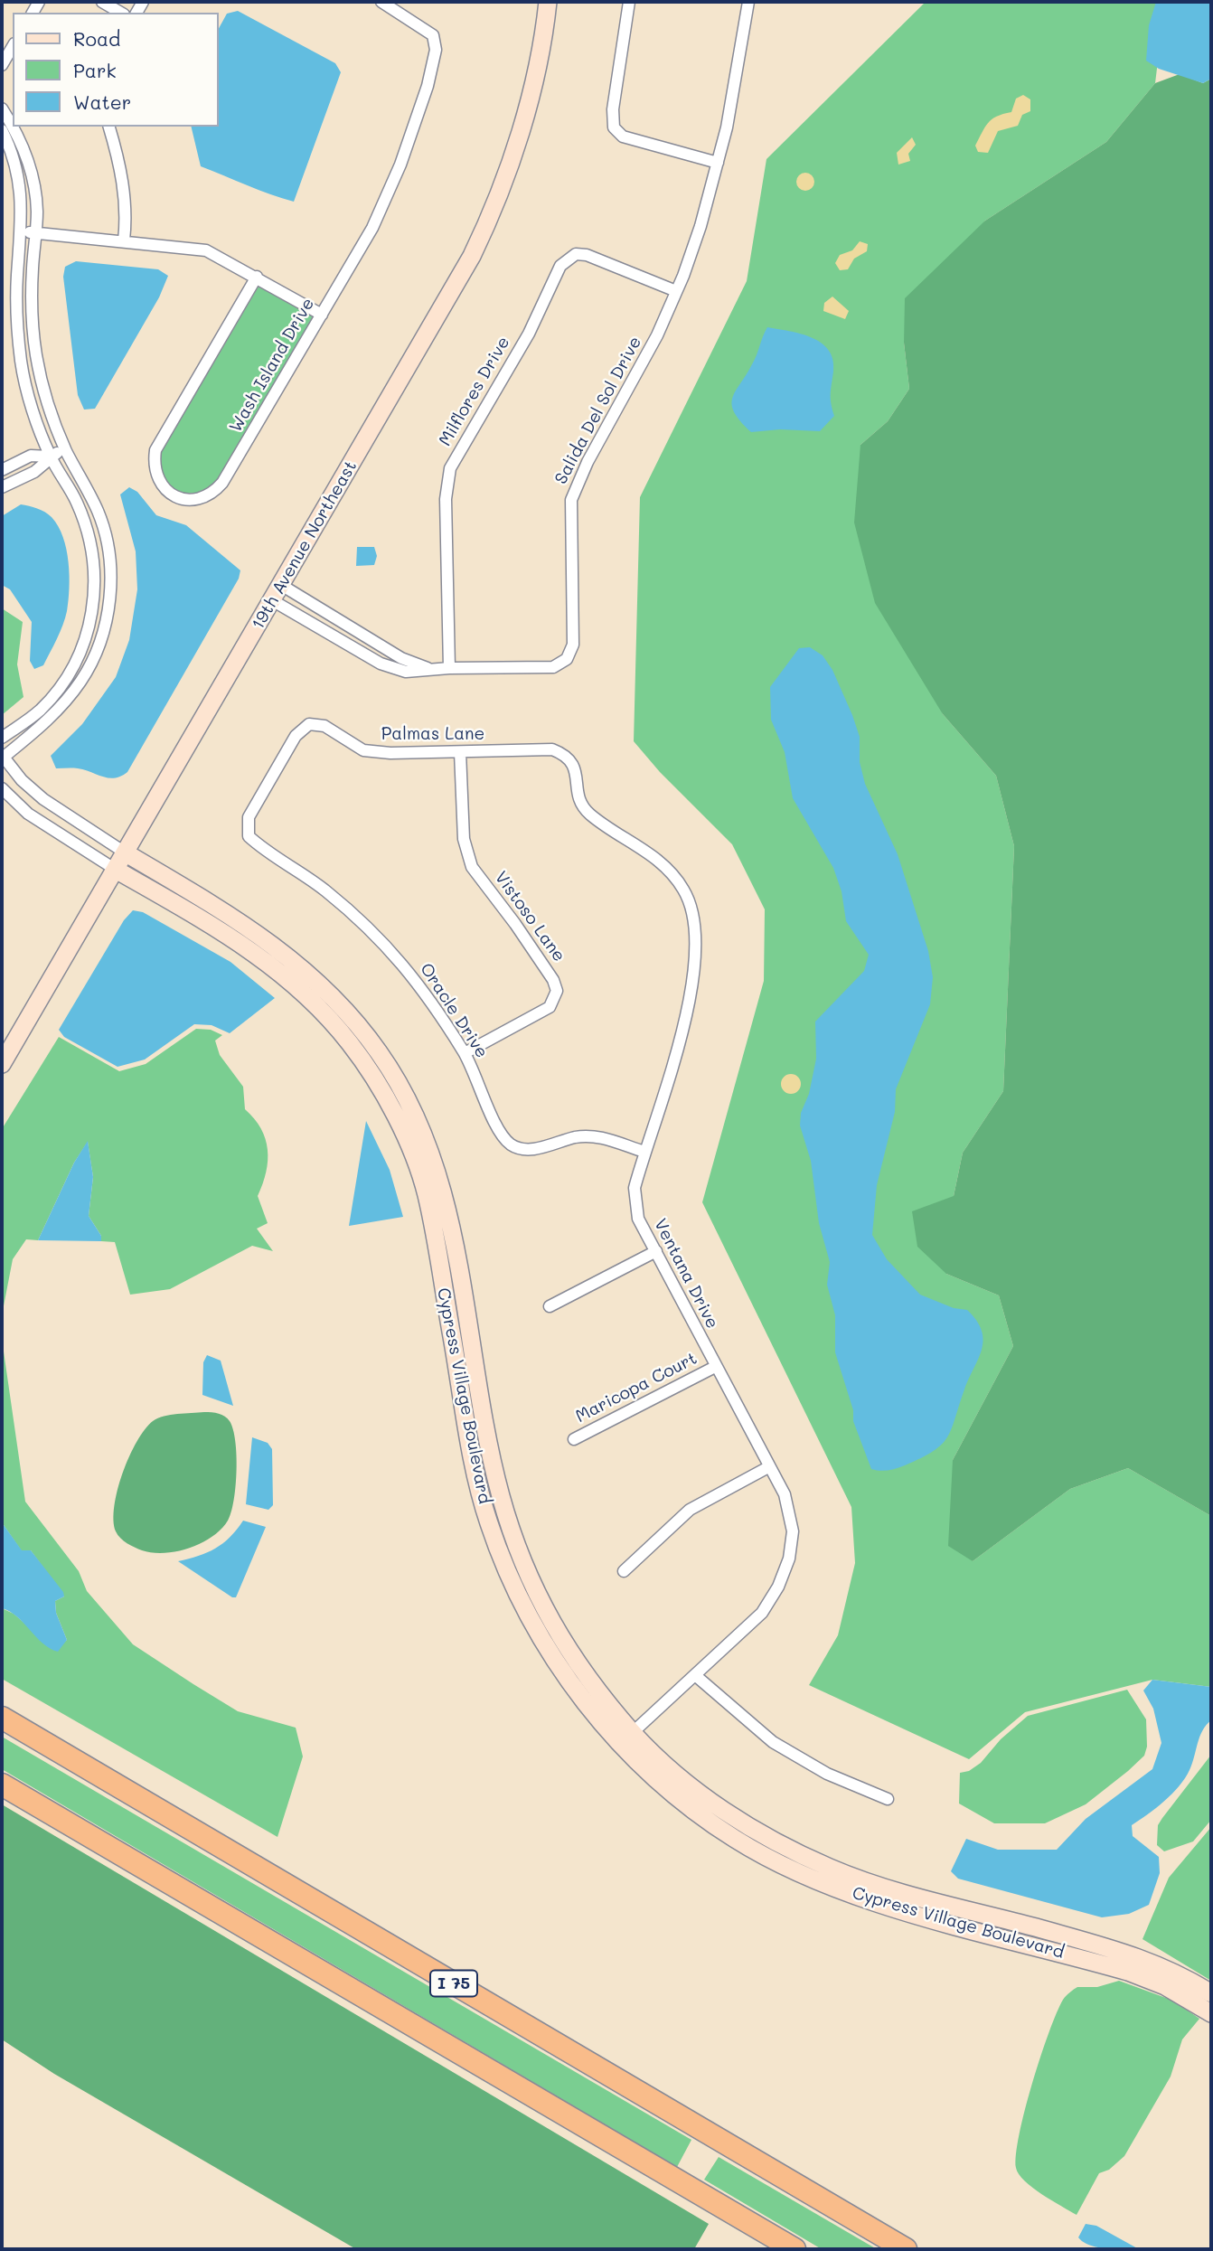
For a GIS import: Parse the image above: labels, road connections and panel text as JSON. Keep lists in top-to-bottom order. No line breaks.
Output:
{"streets":{"highway":["I 75"],"street":["Wash Island Drive","Milflores Drive","Salida Del Sol Drive","19th Avenue Northeast","Palmas Lane","Vistoso Lane","Oracle Drive","Ventana Drive","Maricopa Court","Cypress Village Boulevard"]},"crossings":[["Milflores Drive","Salida Del Sol Drive"],["Salida Del Sol Drive","19th Avenue Northeast"],["19th Avenue Northeast","Cypress Village Boulevard"],["Palmas Lane","Vistoso Lane"],["Palmas Lane","Oracle Drive"],["Palmas Lane","Ventana Drive"],["Vistoso Lane","Oracle Drive"],["Oracle Drive","Ventana Drive"],["Ventana Drive","Maricopa Court"],["Ventana Drive","Cypress Village Boulevard"]],"legend":["Road","Park","Water"]}
